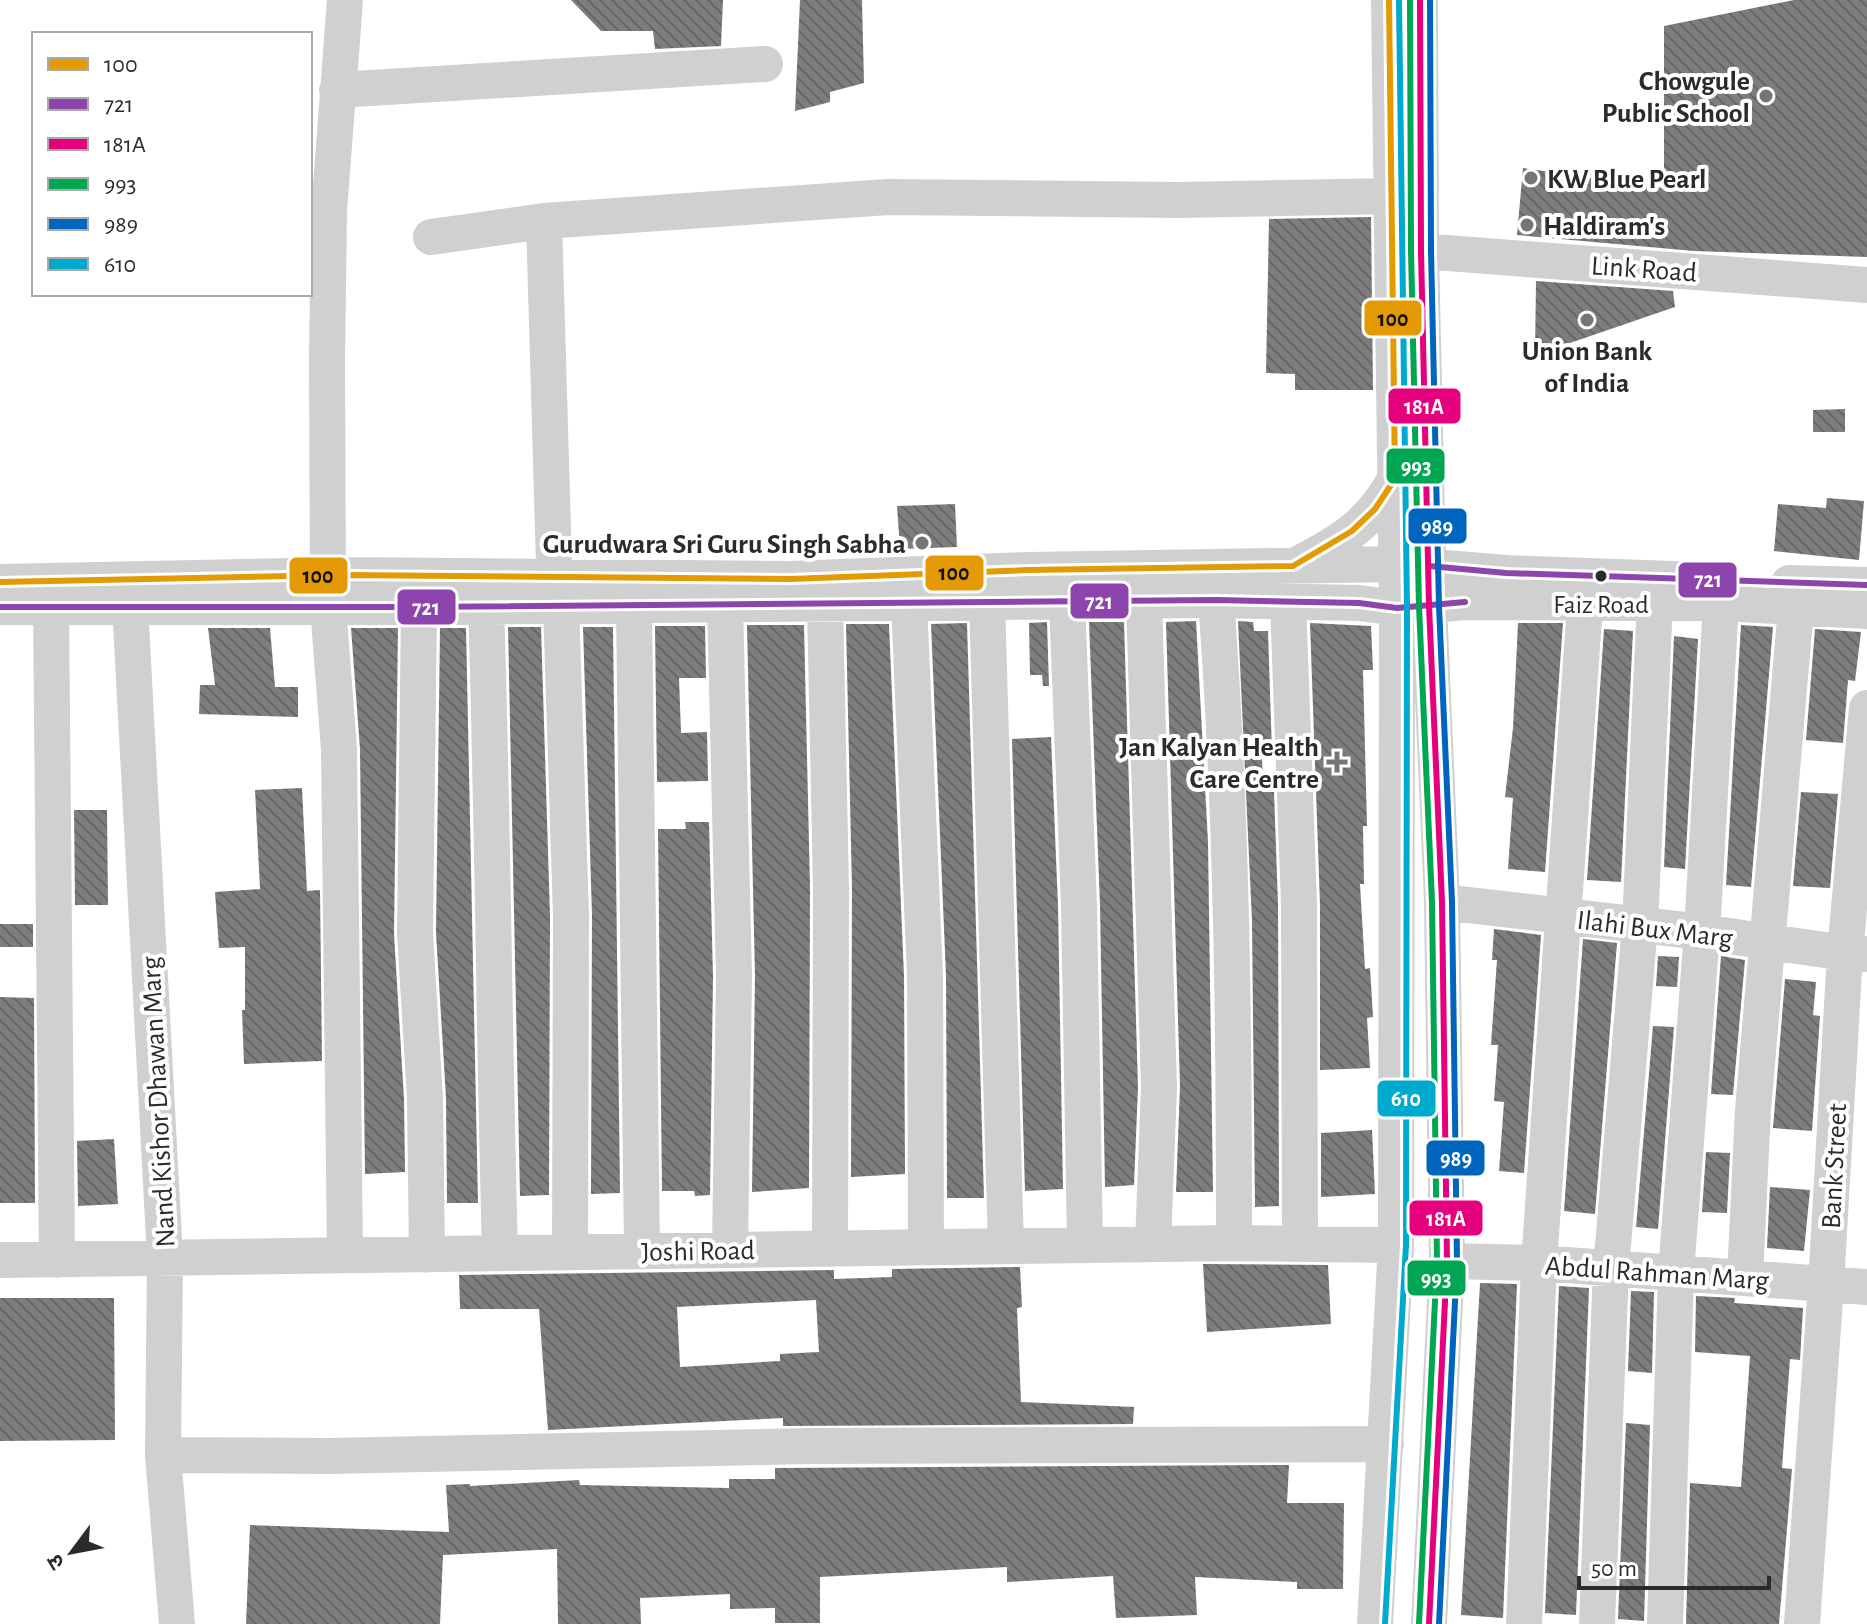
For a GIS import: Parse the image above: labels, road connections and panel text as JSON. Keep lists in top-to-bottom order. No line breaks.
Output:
{"streets":{"street":["Link Road","Ilahi Bux Marg","Nand Kishor Dhawan Marg","Bank Street","Joshi Road","Abdul Rahman Marg"]},"crossings":[["Ilahi Bux Marg","Bank Street"],["Nand Kishor Dhawan Marg","Joshi Road"],["Bank Street","Abdul Rahman Marg"]],"places":{"other":["Chowgule Public School","KW Blue Pearl","Haldiram's","Union Bank of India","Gurudwara Sri Guru Singh Sabha","Faiz Road"],"health":["Jan Kalyan Health Care Centre"]},"lines":["transit line 100","transit line 181A","transit line 993","transit line 989","transit line 610","transit line 721"],"legend":["100","721","181A","993","989","610"],"scale_bar":"50 m","north":"bottom left"}
